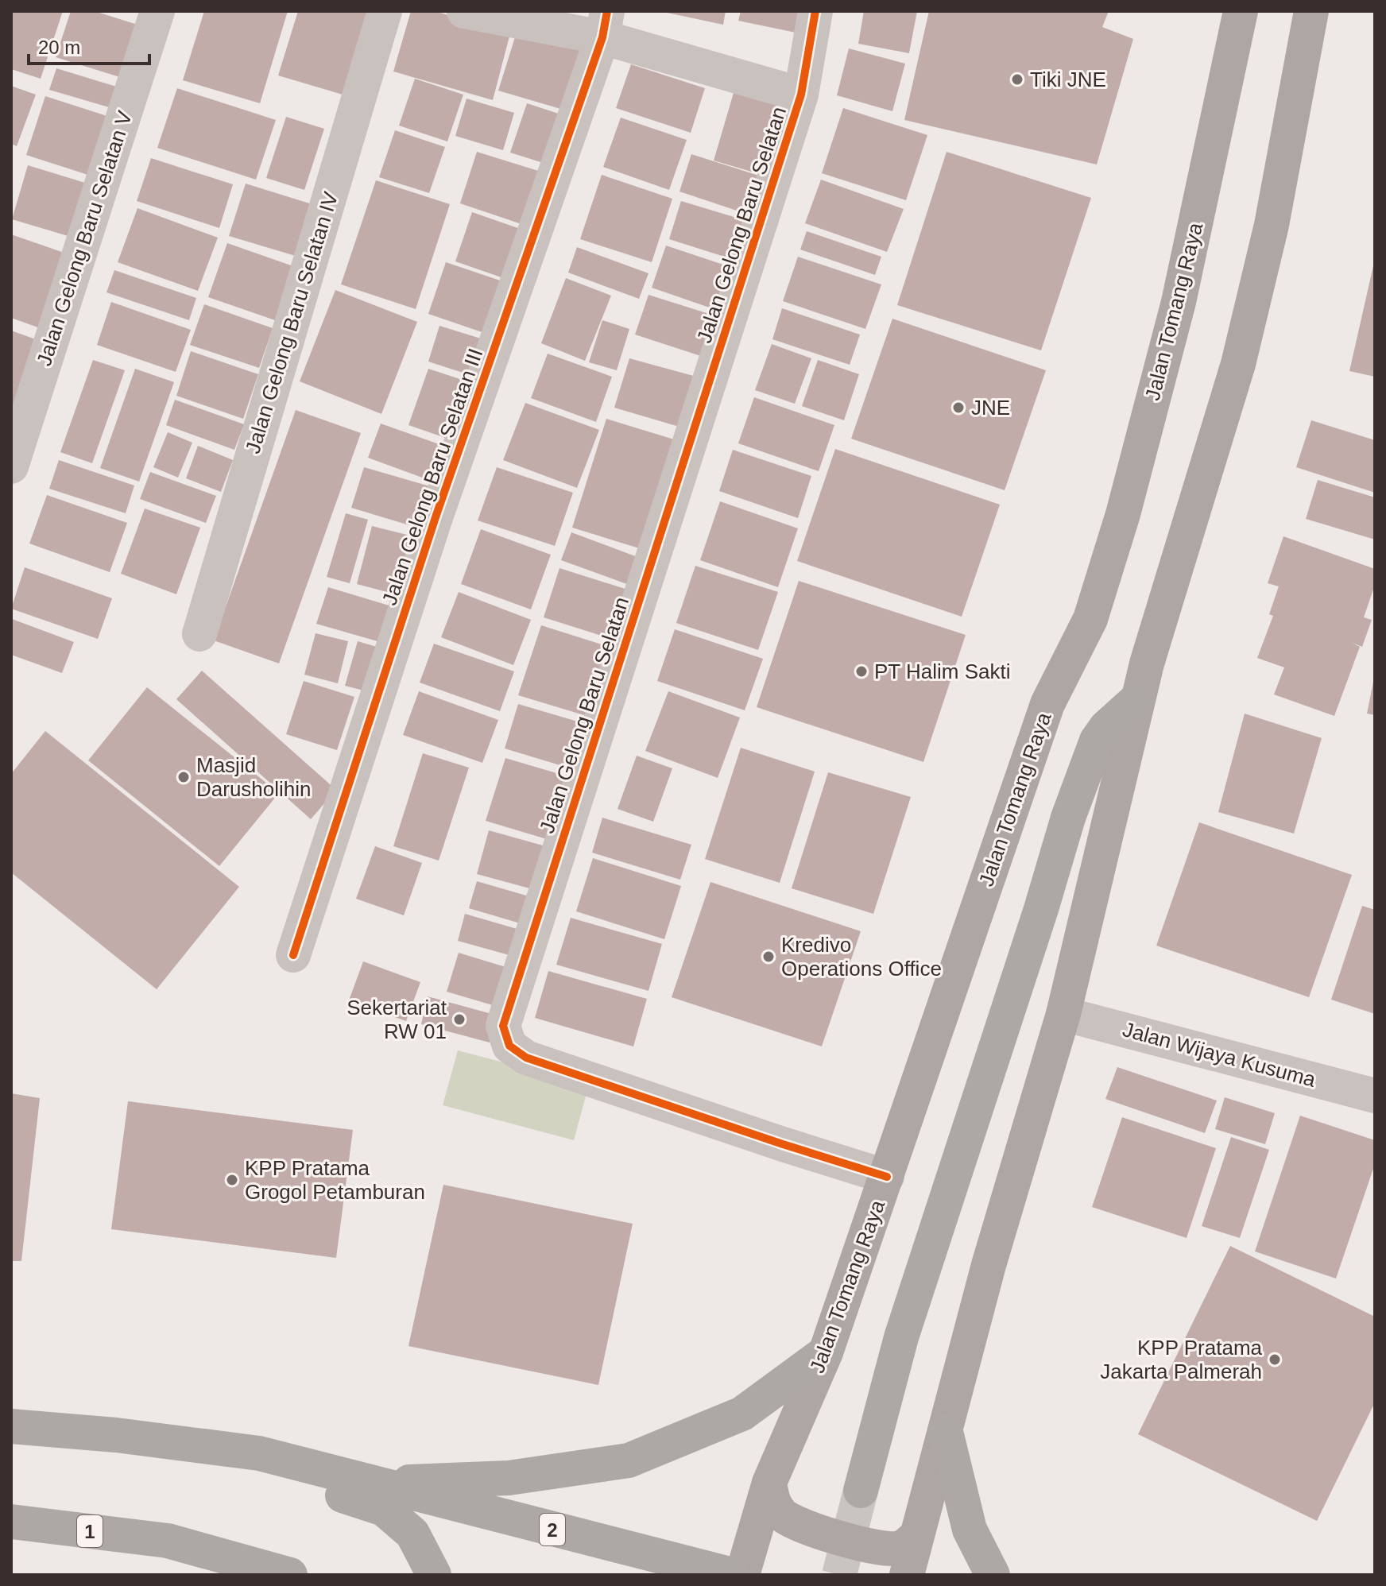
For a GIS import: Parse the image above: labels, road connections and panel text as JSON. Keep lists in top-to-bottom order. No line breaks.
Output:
{"streets":{"highway":["2","1"],"main road":["Jalan Tomang Raya"],"street":["Jalan Gelong Baru Selatan","Jalan Gelong Baru Selatan V","Jalan Gelong Baru Selatan IV","Jalan Gelong Baru Selatan III","Jalan Wijaya Kusuma"]},"crossings":[["Jalan Gelong Baru Selatan","Jalan Tomang Raya"]],"places":["Tiki JNE","JNE","PT Halim Sakti","Masjid Darusholihin","Kredivo Operations Office","Sekertariat RW 01","KPP Pratama Grogol Petamburan","KPP Pratama Jakarta Palmerah"],"scale_bar":"20 m"}
